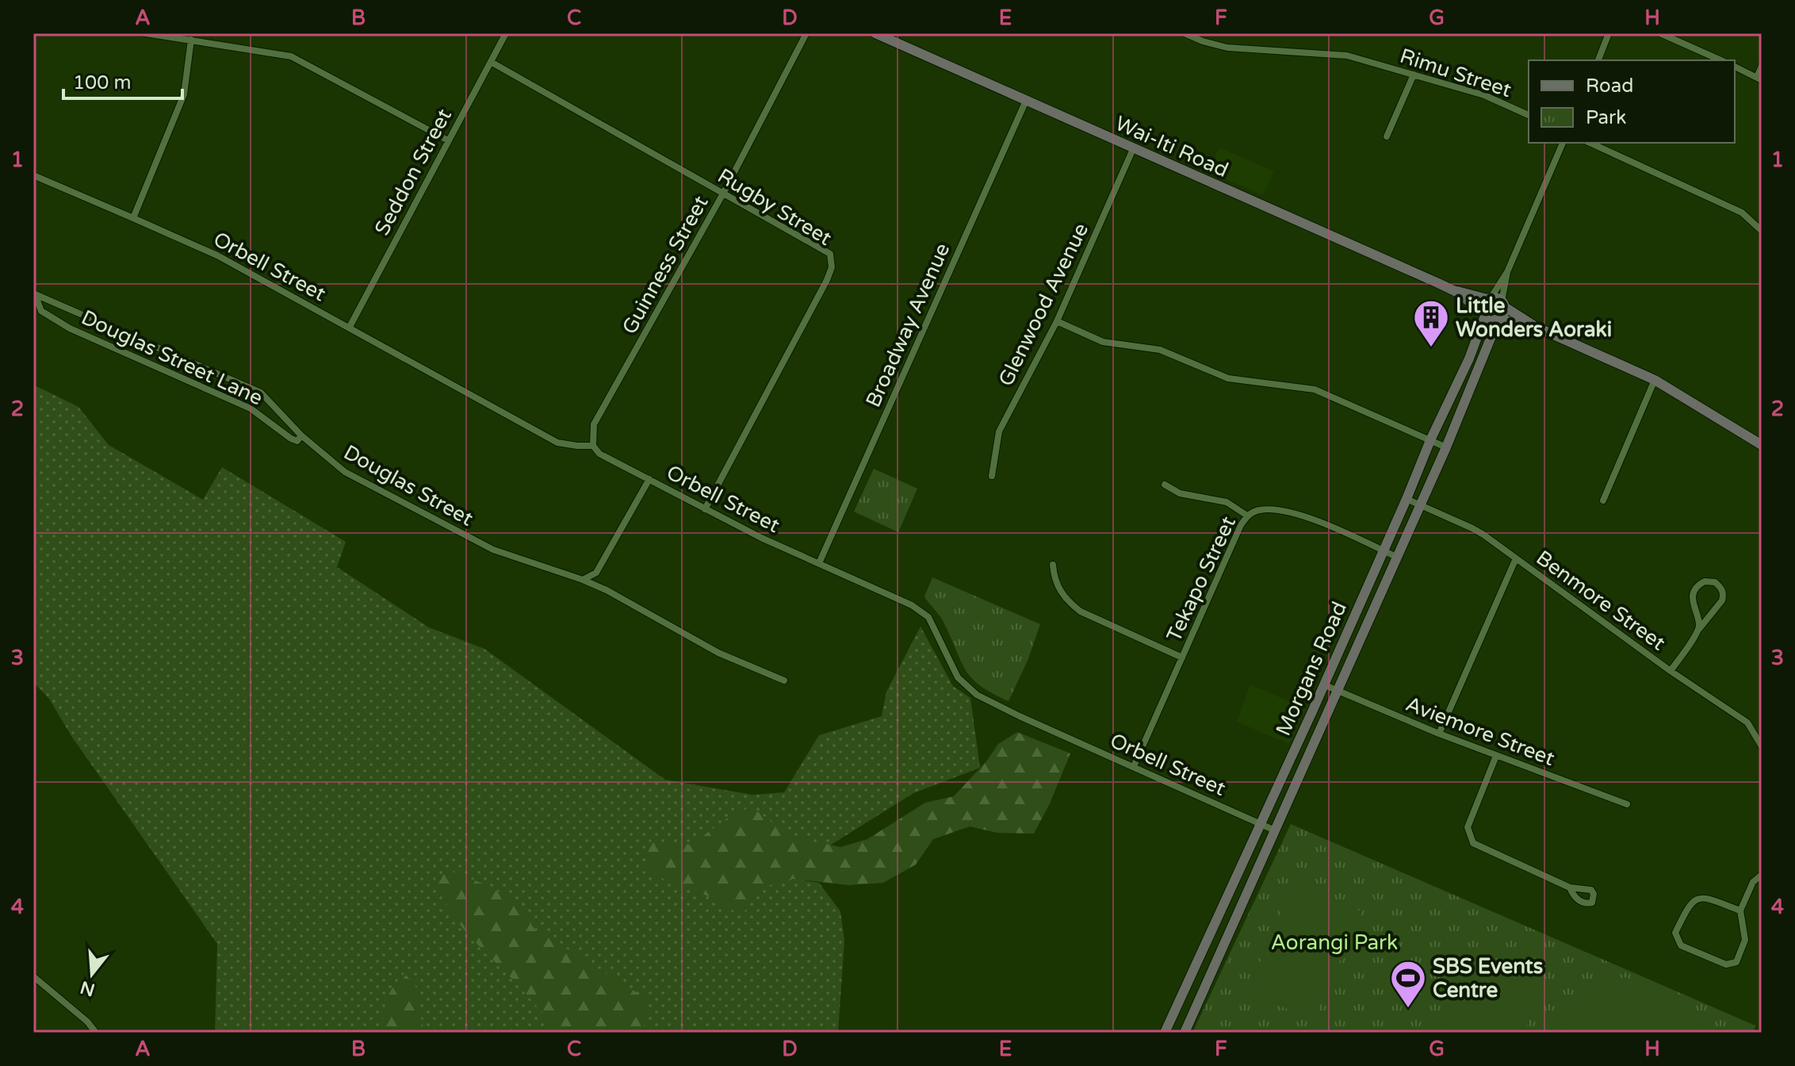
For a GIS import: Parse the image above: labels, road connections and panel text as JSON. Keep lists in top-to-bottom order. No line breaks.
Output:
{"streets":{"street":["Rimu Street","Wai-Iti Road","Seddon Street","Rugby Street","Guinness Street","Orbell Street","Glenwood Avenue","Broadway Avenue","Douglas Street Lane","Douglas Street","Tekapo Street","Benmore Street","Morgans Road","Aviemore Street"]},"crossings":[["Wai-Iti Road","Glenwood Avenue"],["Wai-Iti Road","Broadway Avenue"],["Wai-Iti Road","Morgans Road"],["Seddon Street","Rugby Street"],["Seddon Street","Orbell Street"],["Rugby Street","Guinness Street"],["Rugby Street","Orbell Street"],["Guinness Street","Orbell Street"],["Orbell Street","Broadway Avenue"],["Orbell Street","Tekapo Street"],["Orbell Street","Morgans Road"],["Douglas Street Lane","Douglas Street"],["Tekapo Street","Morgans Road"],["Benmore Street","Morgans Road"],["Morgans Road","Aviemore Street"]],"parks":["Aorangi Park"],"places":{"building":["Little Wonders Aoraki"],"sports":["SBS Events Centre"]},"legend":["Road","Park"],"scale_bar":"100 m","north":"bottom","grid":{"columns":["A","B","C","D","E","F","G","H"],"rows":["1","2","3","4"]}}
